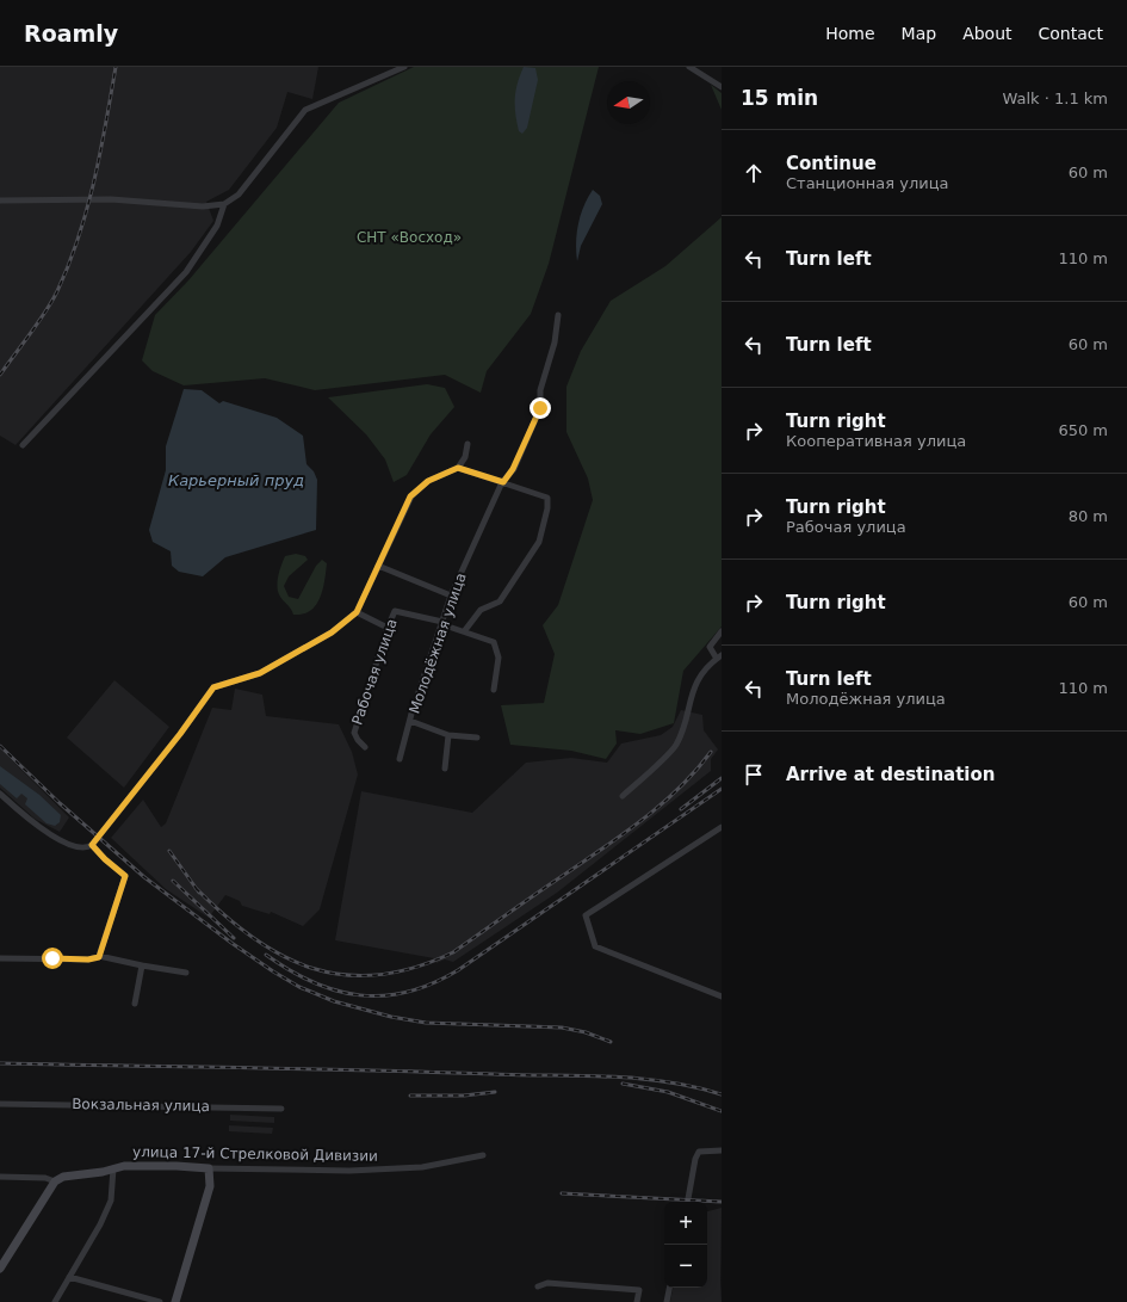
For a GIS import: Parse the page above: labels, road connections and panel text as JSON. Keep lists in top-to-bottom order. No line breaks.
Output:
{"streets":{"main road":["улица 17-й Стрелковой Дивизии"],"street":["Молодёжная улица","Рабочая улица","Вокзальная улица"]},"crossings":[["Молодёжная улица","Рабочая улица"]],"water":["Карьерный пруд"],"parks":["СНТ «Восход»"],"north":"left","page":{"header":"Roamly","nav":["Home","Map","About","Contact"],"heading":["15 min","Walk · 1.1 km"],"list":[["Continue","Станционная улица","60 m"],["Turn left","110 m"],["Turn left","60 m"],["Turn right","Кооперативная улица","650 m"],["Turn right","Рабочая улица","80 m"],["Turn right","60 m"],["Turn left","Молодёжная улица","110 m"],"Arrive at destination"],"map_buttons":["+","−"]}}
